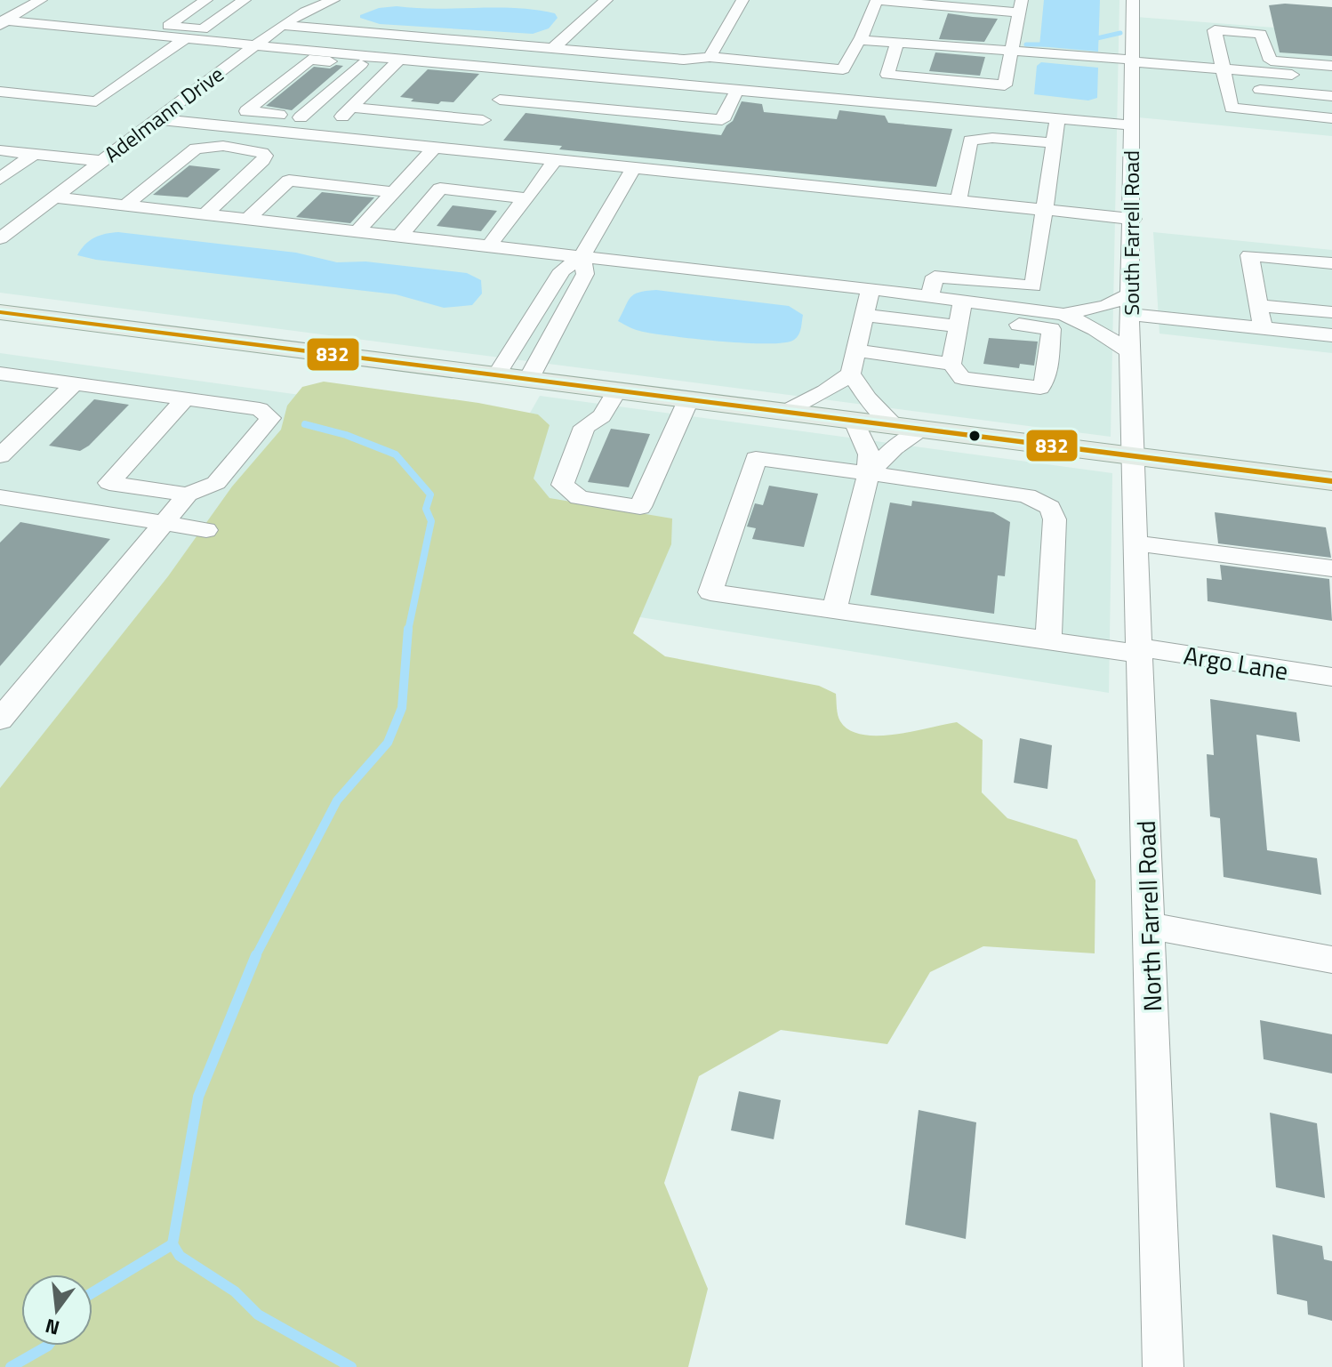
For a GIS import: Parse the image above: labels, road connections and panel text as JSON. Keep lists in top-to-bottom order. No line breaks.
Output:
{"streets":{"street":["Adelmann Drive","South Farrell Road","Argo Lane","North Farrell Road"]},"crossings":[["South Farrell Road","North Farrell Road"],["Argo Lane","North Farrell Road"]],"lines":["transit line 832"],"north":"bottom"}
